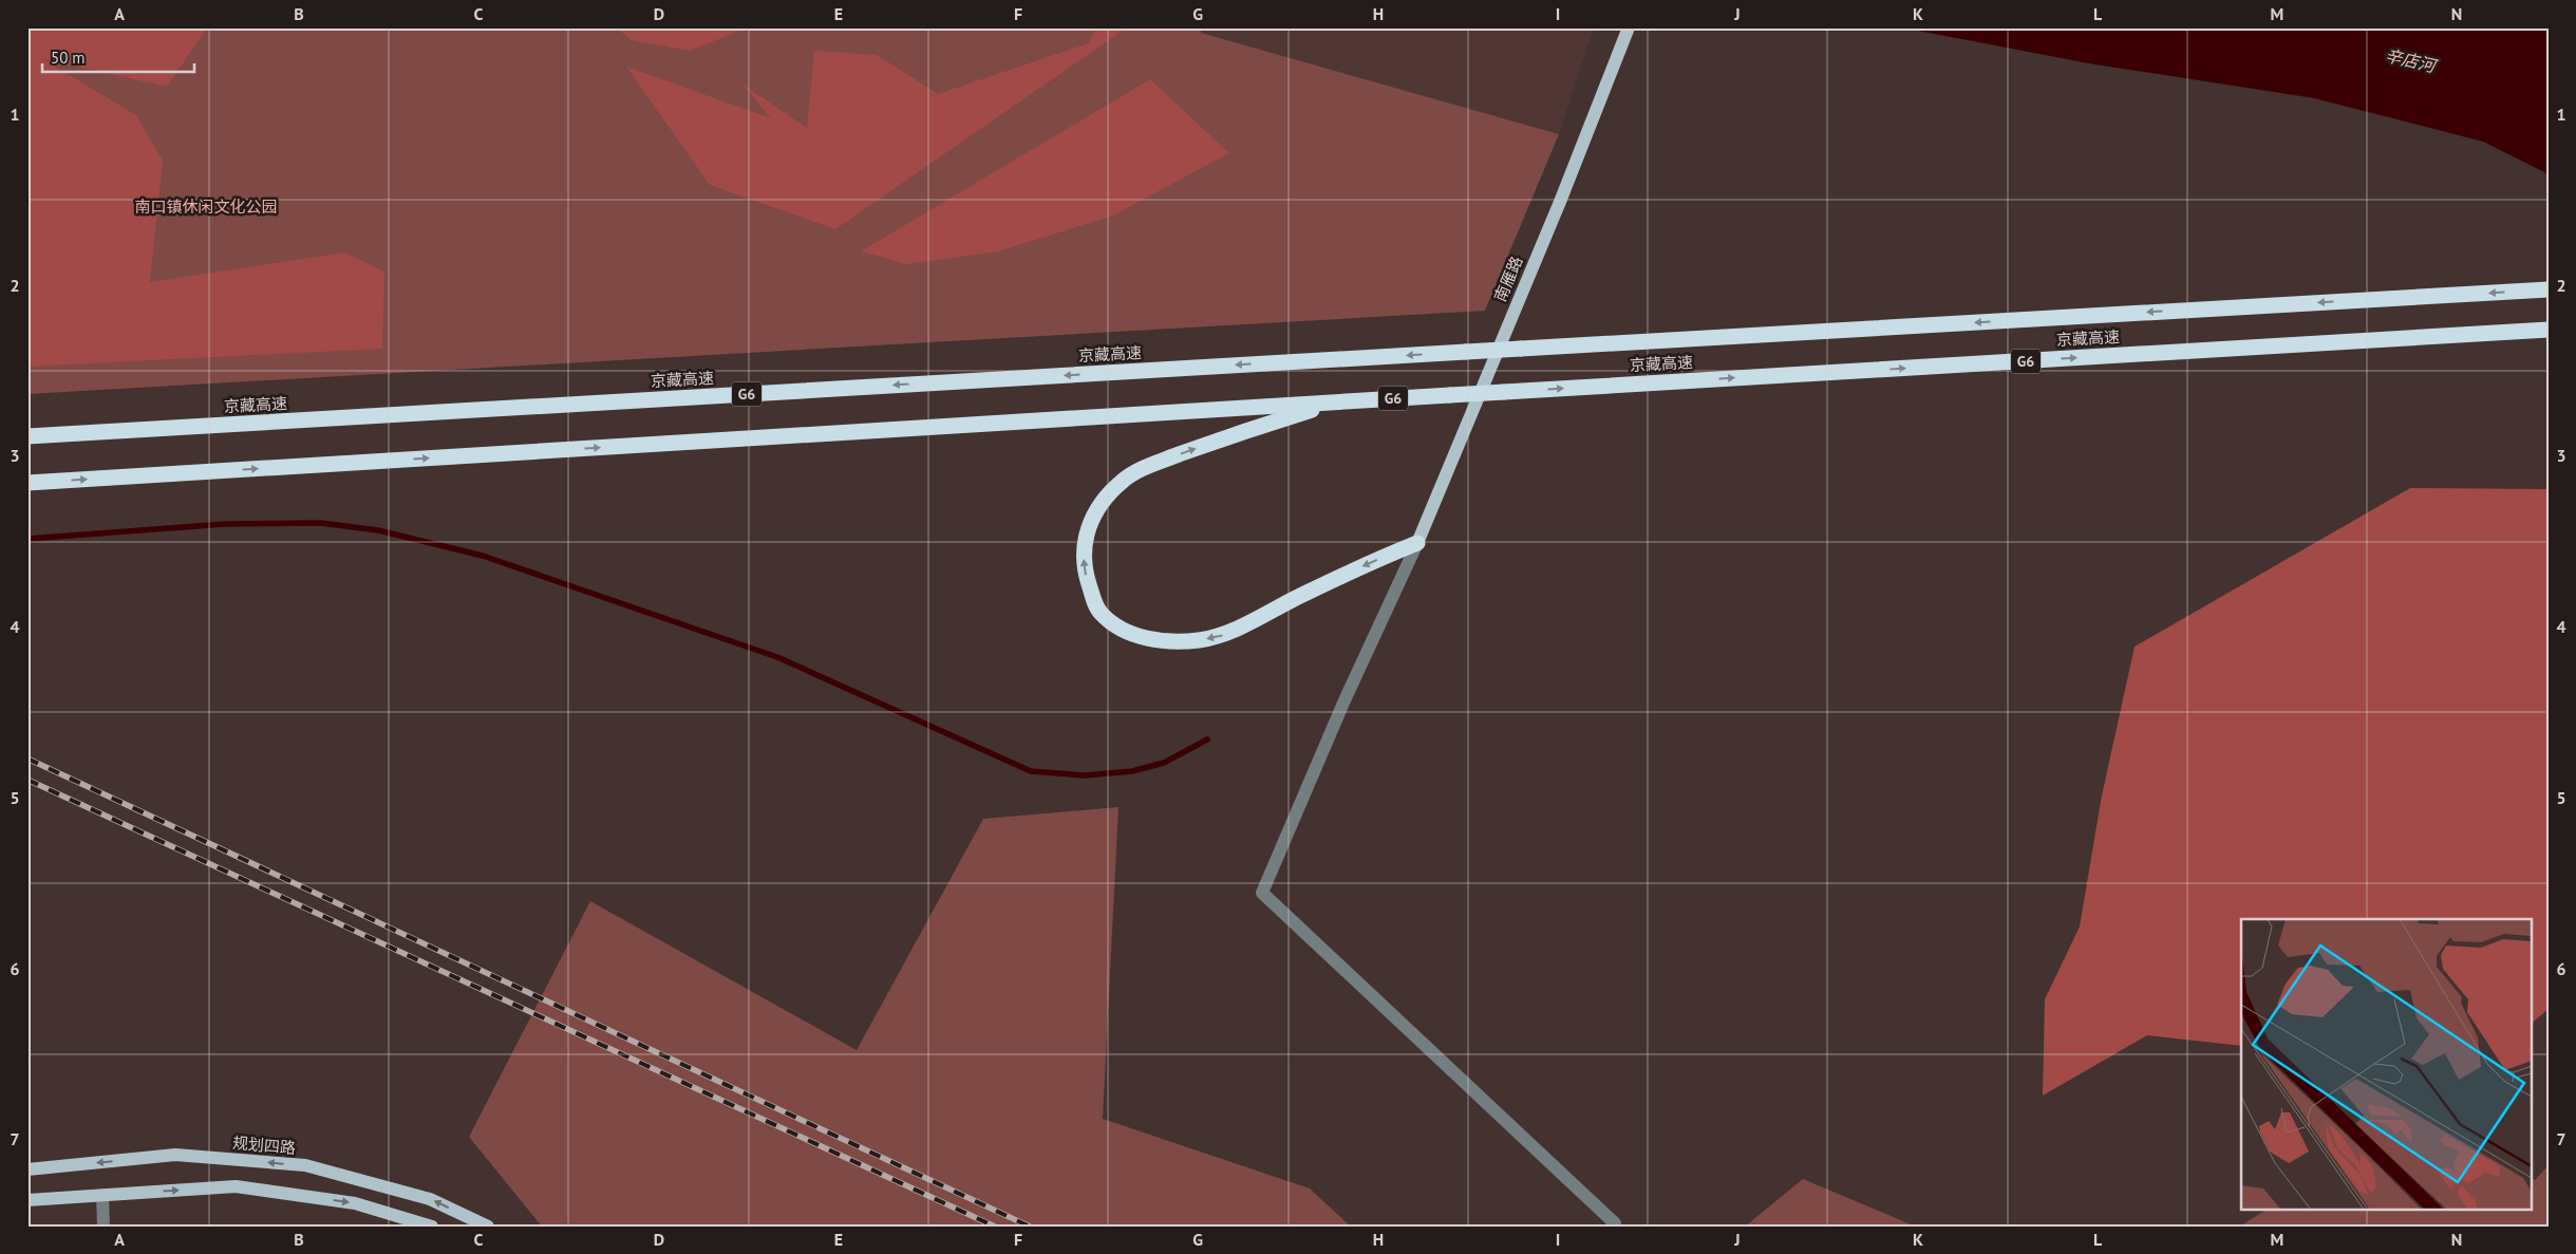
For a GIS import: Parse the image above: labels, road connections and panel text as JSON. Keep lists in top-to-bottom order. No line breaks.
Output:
{"streets":{"highway":["京藏高速","G6"],"main road":["南雁路","规划四路"]},"crossings":[["京藏高速","G6"]],"water":["辛店河"],"parks":["南口镇休闲文化公园"],"scale_bar":"50 m","grid":{"columns":["A","B","C","D","E","F","G","H","I","J","K","L","M","N"],"rows":["1","2","3","4","5","6","7"]}}
